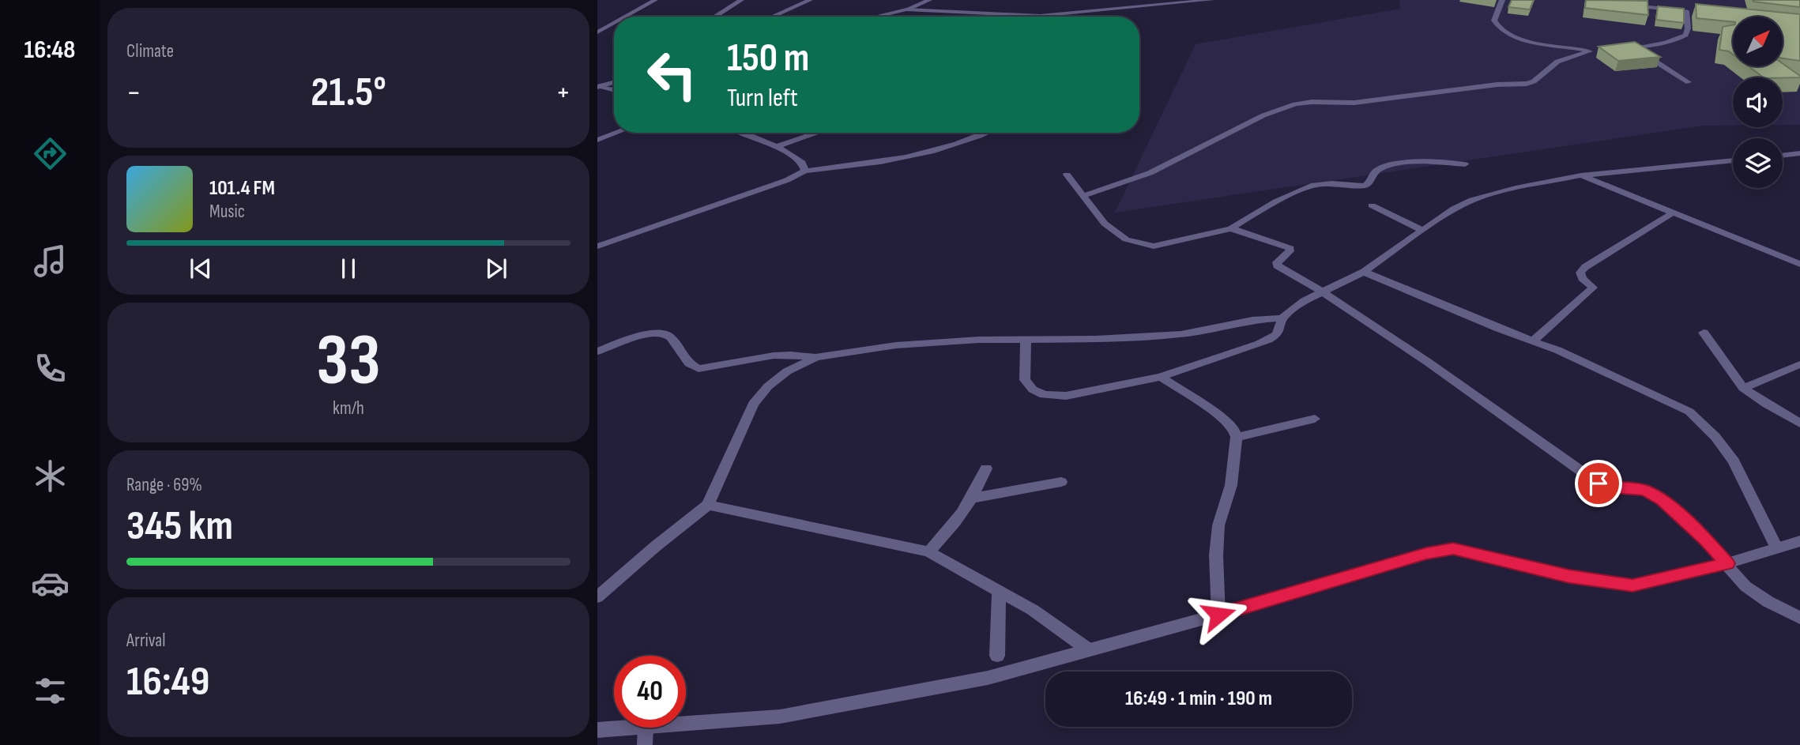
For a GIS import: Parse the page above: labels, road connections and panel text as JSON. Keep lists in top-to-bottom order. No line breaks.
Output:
{"north":"top right","page":{"tabs":"16:48","tile":["Climate",["33","km/h"],["Range · 69%","345 km"],["Arrival","16:49"]],"turn":["150 m","Turn left"],"heat":["−","21.5°","+"],"song":["101.4 FM","Music"],"limit":"40","trip":"16:49 · 1 min · 190 m"}}
